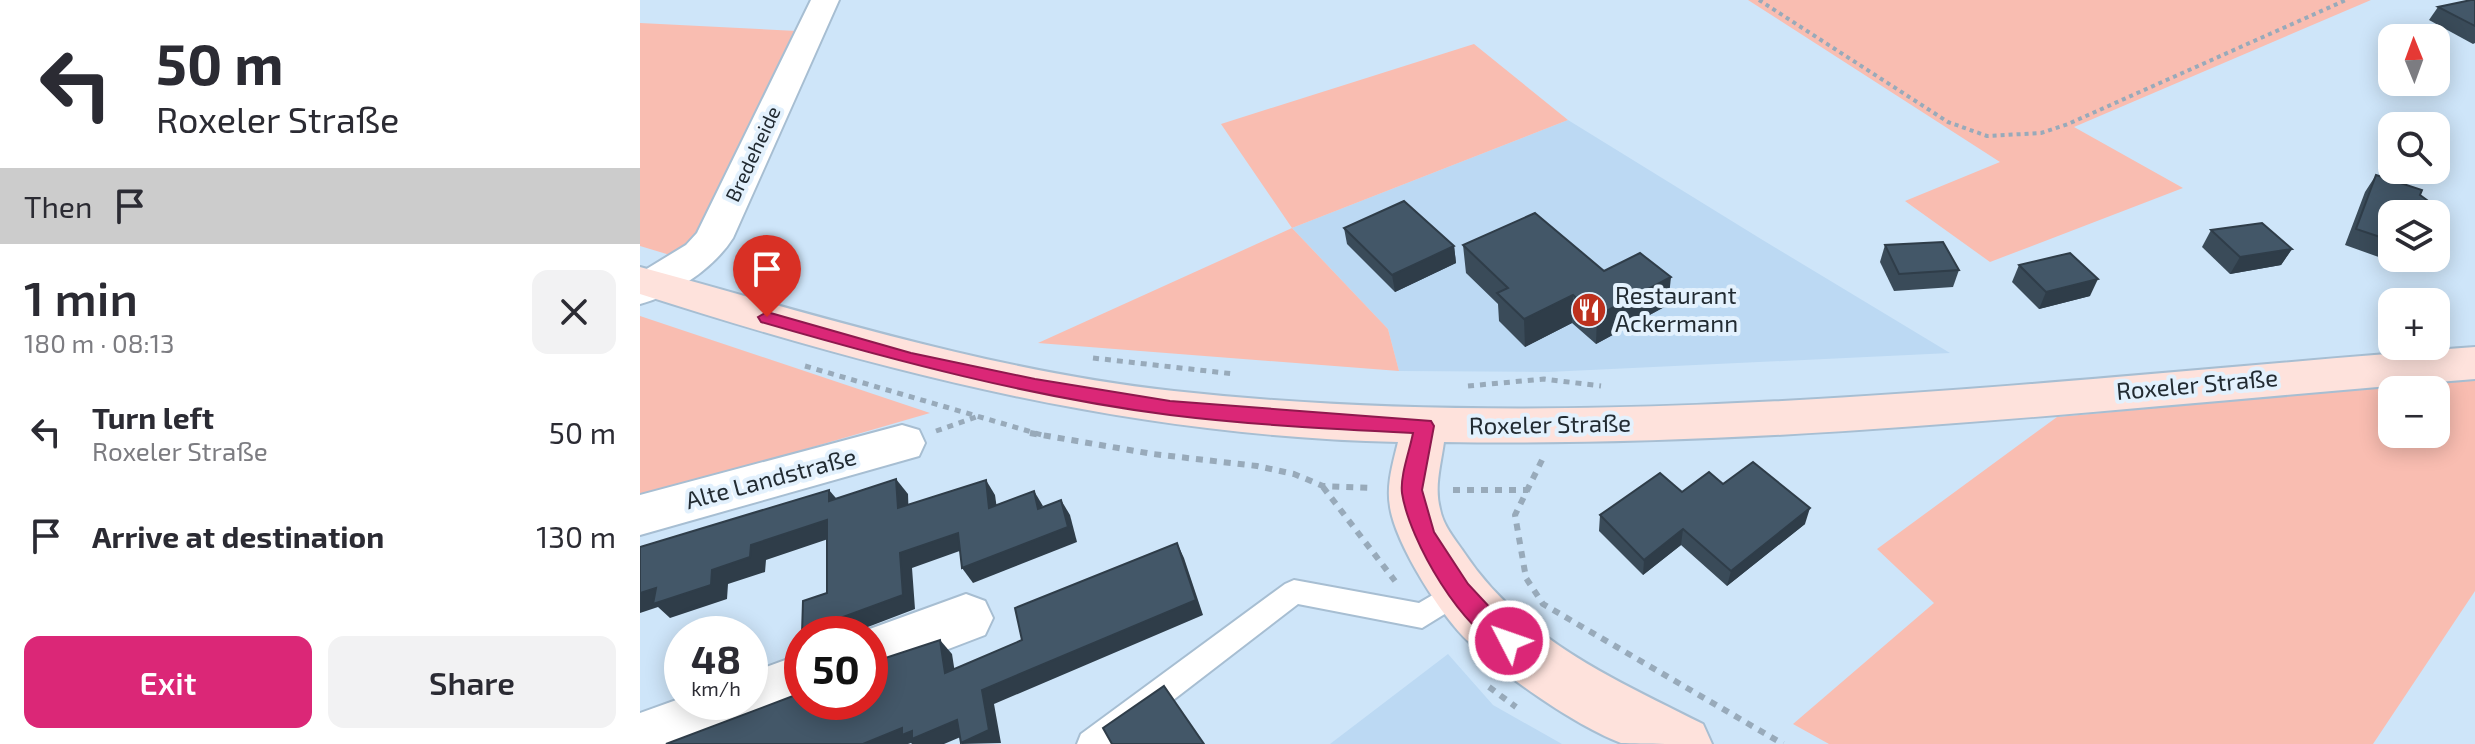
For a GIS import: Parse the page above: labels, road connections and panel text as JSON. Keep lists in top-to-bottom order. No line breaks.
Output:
{"streets":{"main road":["Roxeler Straße"],"street":["Bredeheide","Alte Landstraße"]},"crossings":[["Bredeheide","Roxeler Straße"]],"places":{"restaurant":["Restaurant Ackermann"]},"north":"top","page":{"turn":["50 m","Roxeler Straße"],"map_buttons":["+","−"],"then":"Then","heading":["1 min","180 m · 08:13"],"list":[{"name":"Turn left","note":"Roxeler Straße","value":"50 m"},{"name":"Arrive at destination","value":"130 m"}],"speed":"48 km/h","limit":"50","buttons":["Exit","Share"]}}
